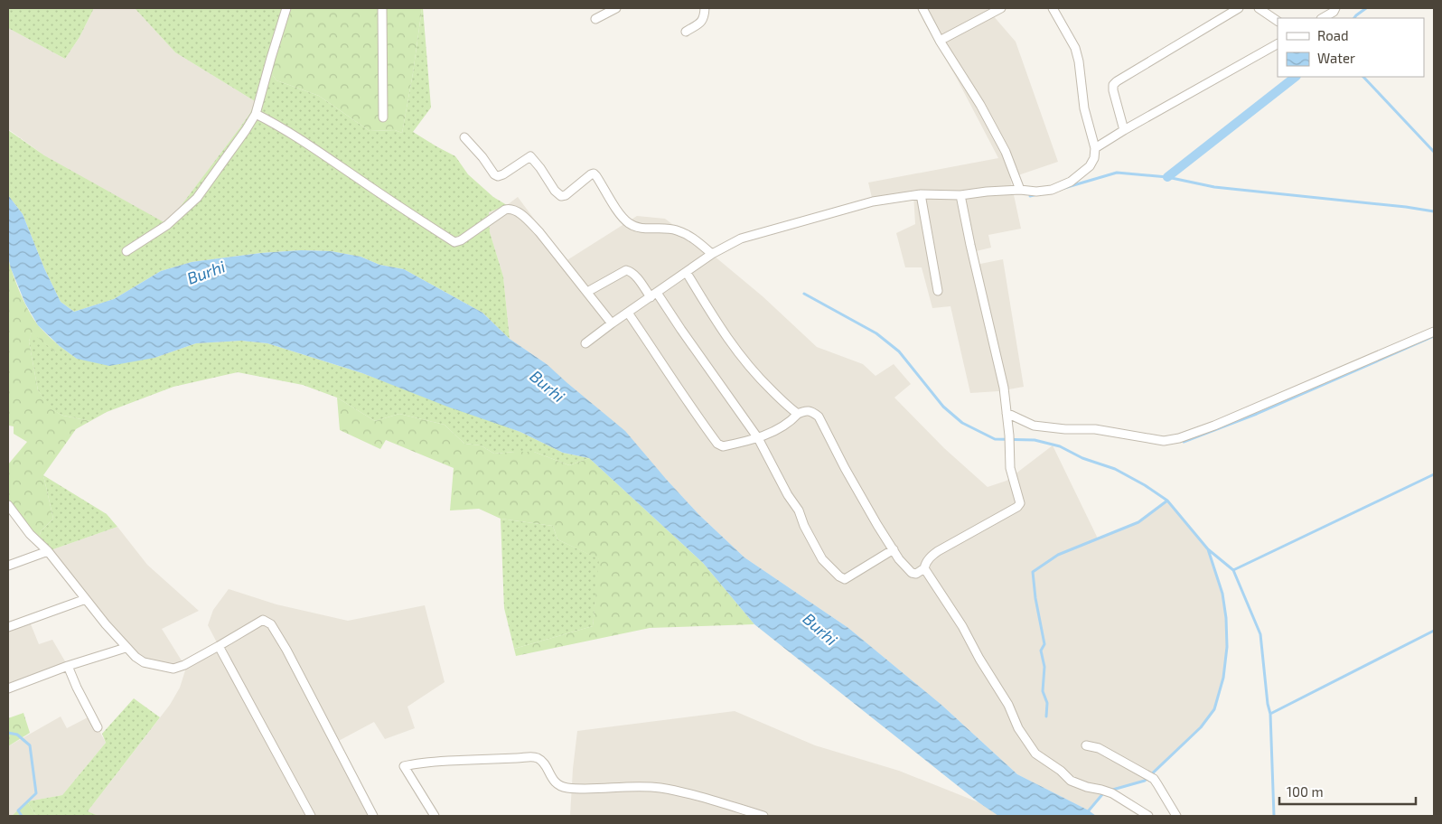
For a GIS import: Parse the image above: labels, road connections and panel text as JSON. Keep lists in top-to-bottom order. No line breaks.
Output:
{"water":["Burhi"],"legend":["Road","Water"],"scale_bar":"100 m"}
